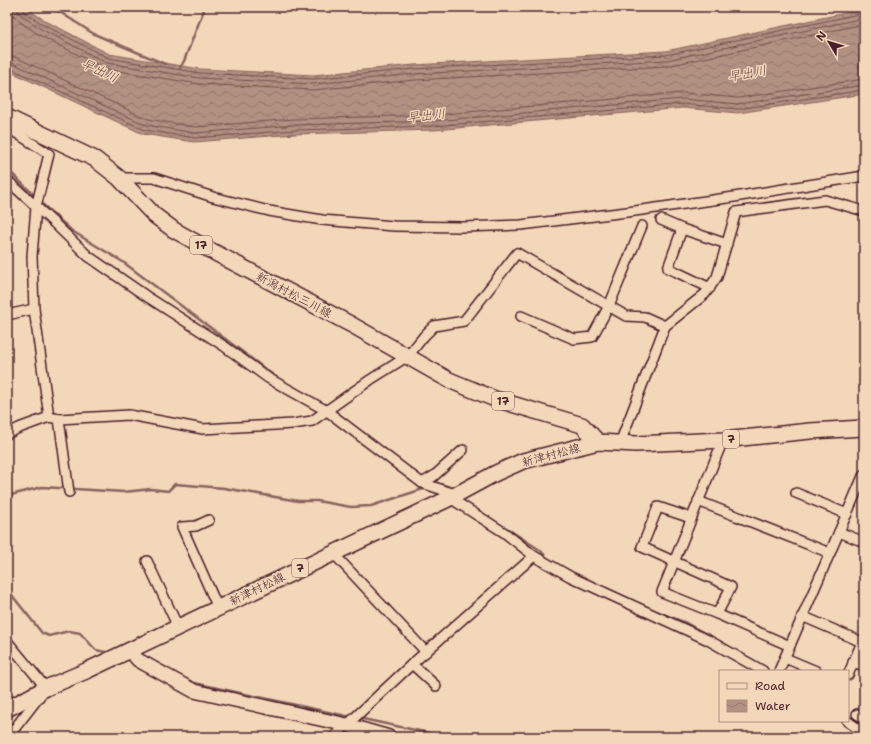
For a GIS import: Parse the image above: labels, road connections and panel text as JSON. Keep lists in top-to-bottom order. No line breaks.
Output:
{"streets":{"main road":["17","新潟村松三川線","7","新津村松線"]},"crossings":[["新潟村松三川線","7"],["新潟村松三川線","新津村松線"],["7","新津村松線"]],"water":["早出川"],"legend":["Road","Water"],"north":"top left"}
